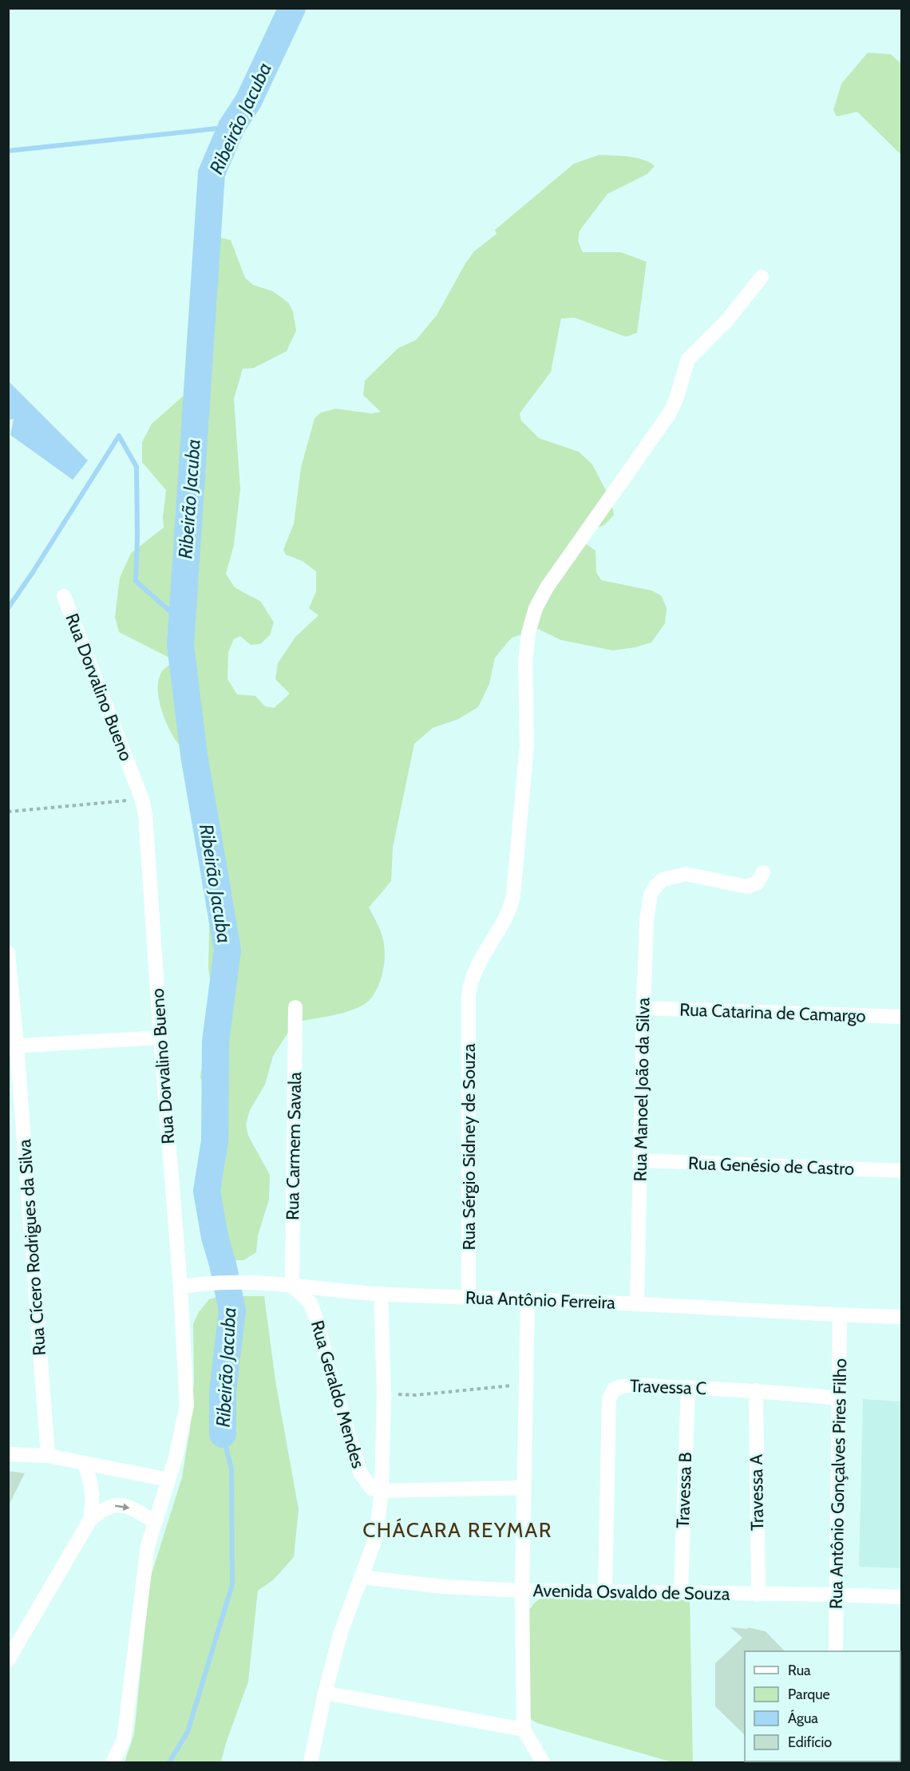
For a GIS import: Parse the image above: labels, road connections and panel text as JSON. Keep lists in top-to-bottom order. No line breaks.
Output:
{"streets":{"street":["Rua Dorvalino Bueno","Rua Catarina de Camargo","Rua Manoel João da Silva","Rua Carmem Savala","Rua Sérgio Sidney de Souza","Rua Genésio de Castro","Rua Cícero Rodrigues da Silva","Rua Antônio Ferreira","Travessa C","Rua Geraldo Mendes","Rua Antônio Gonçalves Pires Filho","Travessa B","Travessa A","Avenida Osvaldo de Souza"]},"crossings":[["Rua Dorvalino Bueno","Rua Antônio Ferreira"],["Rua Catarina de Camargo","Rua Manoel João da Silva"],["Rua Manoel João da Silva","Rua Genésio de Castro"],["Rua Manoel João da Silva","Rua Antônio Ferreira"],["Rua Carmem Savala","Rua Antônio Ferreira"],["Rua Carmem Savala","Rua Geraldo Mendes"],["Rua Sérgio Sidney de Souza","Rua Antônio Ferreira"],["Rua Antônio Ferreira","Rua Geraldo Mendes"],["Rua Antônio Ferreira","Rua Antônio Gonçalves Pires Filho"],["Travessa C","Rua Antônio Gonçalves Pires Filho"],["Travessa C","Travessa B"],["Travessa C","Travessa A"],["Travessa C","Avenida Osvaldo de Souza"],["Rua Antônio Gonçalves Pires Filho","Avenida Osvaldo de Souza"],["Travessa B","Avenida Osvaldo de Souza"],["Travessa A","Avenida Osvaldo de Souza"]],"districts":["CHÁCARA REYMAR"],"water":["Ribeirão Jacuba"],"legend":["Rua","Parque","Água","Edifício"]}
